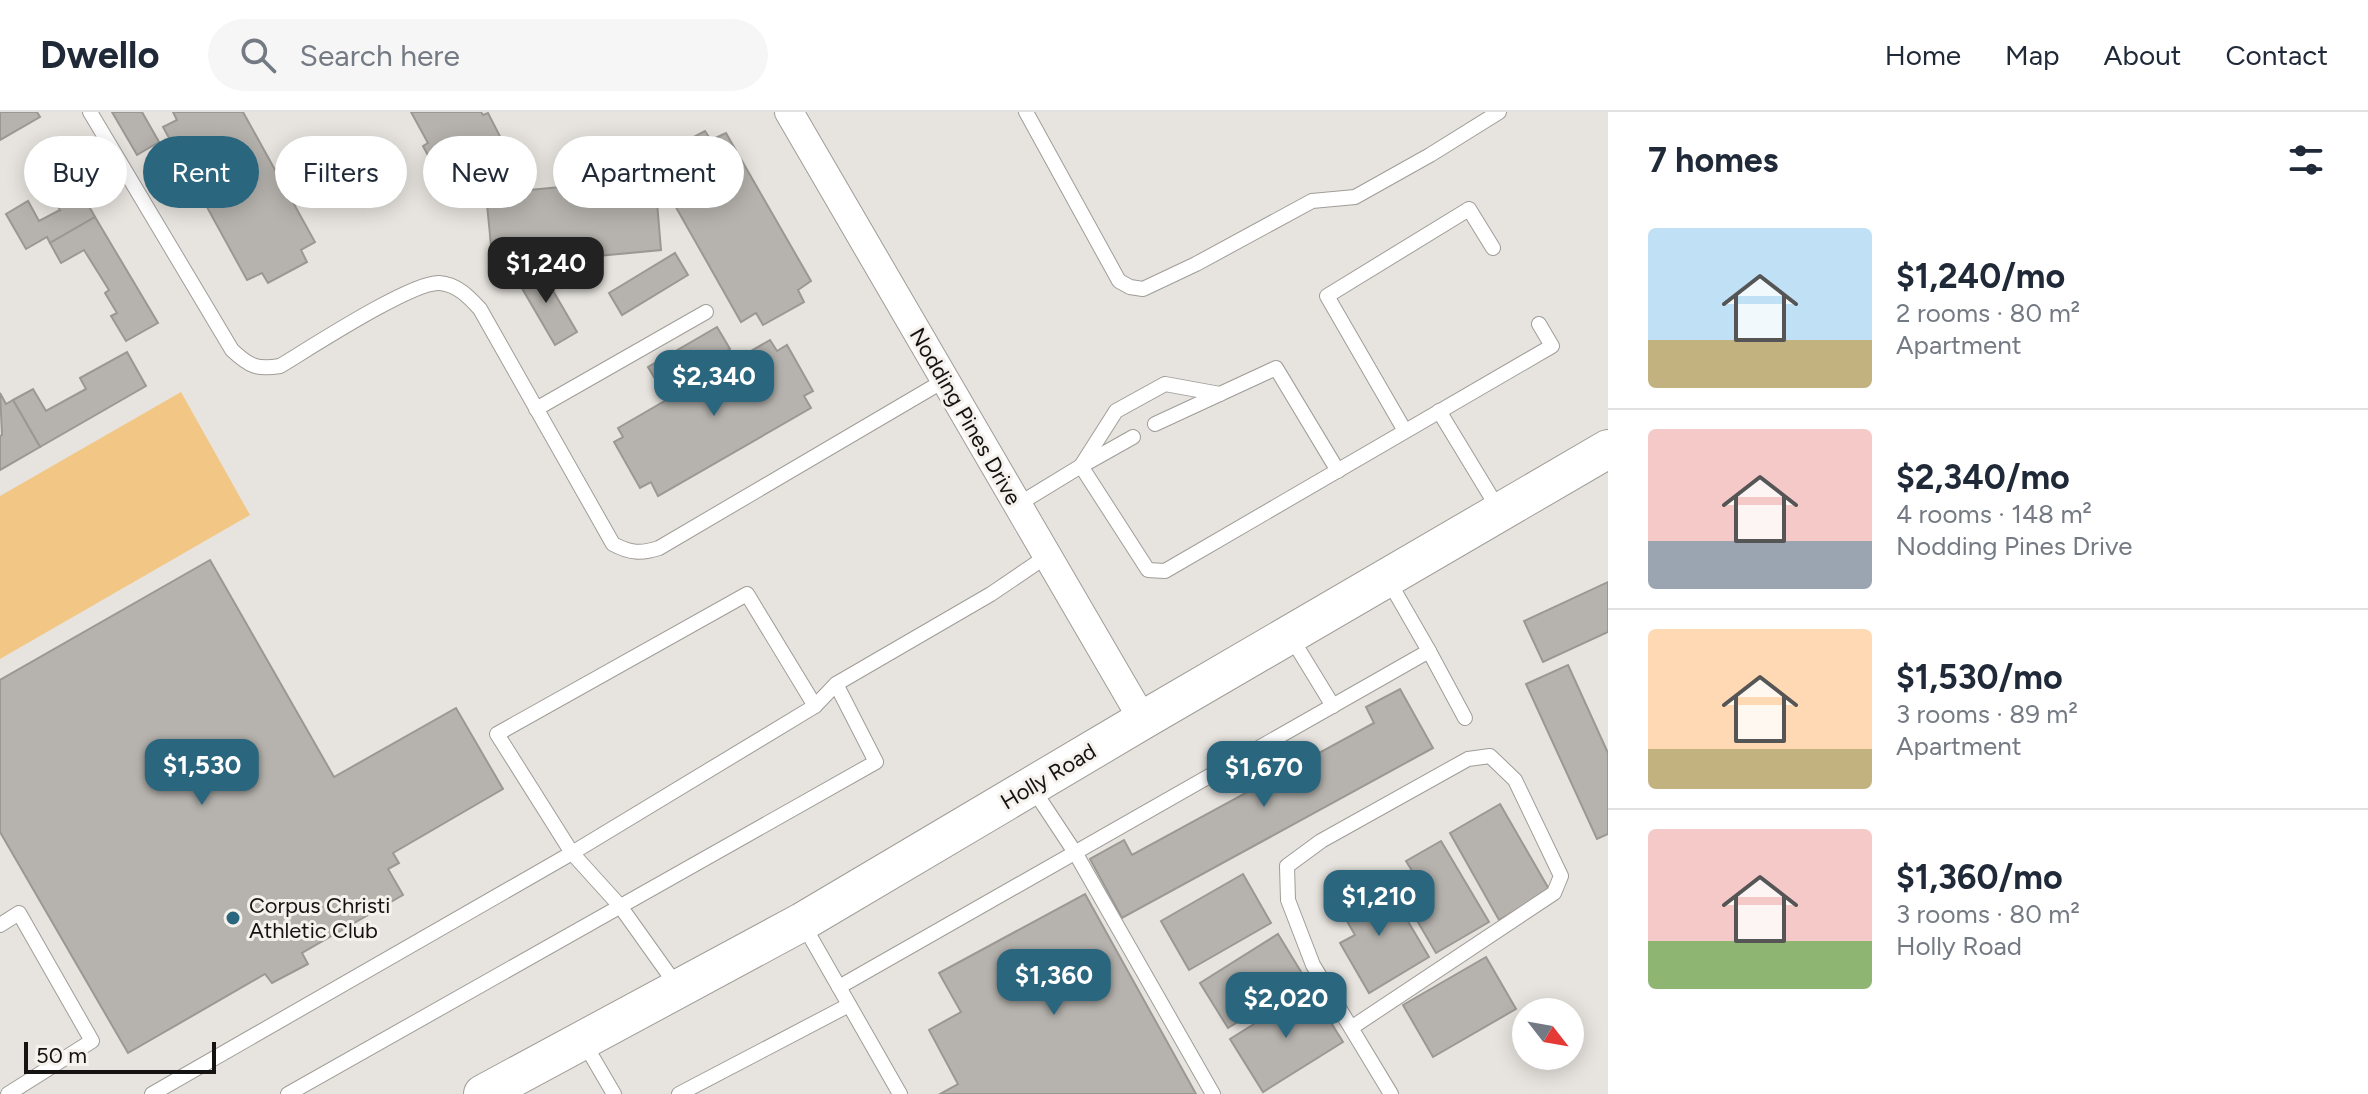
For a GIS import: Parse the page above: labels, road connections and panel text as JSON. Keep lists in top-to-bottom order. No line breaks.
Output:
{"streets":{"main road":["Holly Road"],"street":["Nodding Pines Drive"]},"crossings":[["Nodding Pines Drive","Holly Road"]],"places":["Corpus Christi Athletic Club"],"scale_bar":"50 m","north":"bottom right","page":{"header":"Dwello","search":"Search here","nav":["Home","Map","About","Contact"],"heading":"7 homes","chip":["Buy","Rent","Filters","New","Apartment"],"list":[{"name":"$1,240/mo","note":"2 rooms · 80 m² · Apartment"},{"name":"$2,340/mo","note":"4 rooms · 148 m² · Nodding Pines Drive"},{"name":"$1,530/mo","note":"3 rooms · 89 m² · Apartment"},{"name":"$1,360/mo","note":"3 rooms · 80 m² · Holly Road"}],"price":["$1,240","$2,340","$1,530","$1,670","$1,210","$1,360","$2,020"],"scale":"50 m"}}
